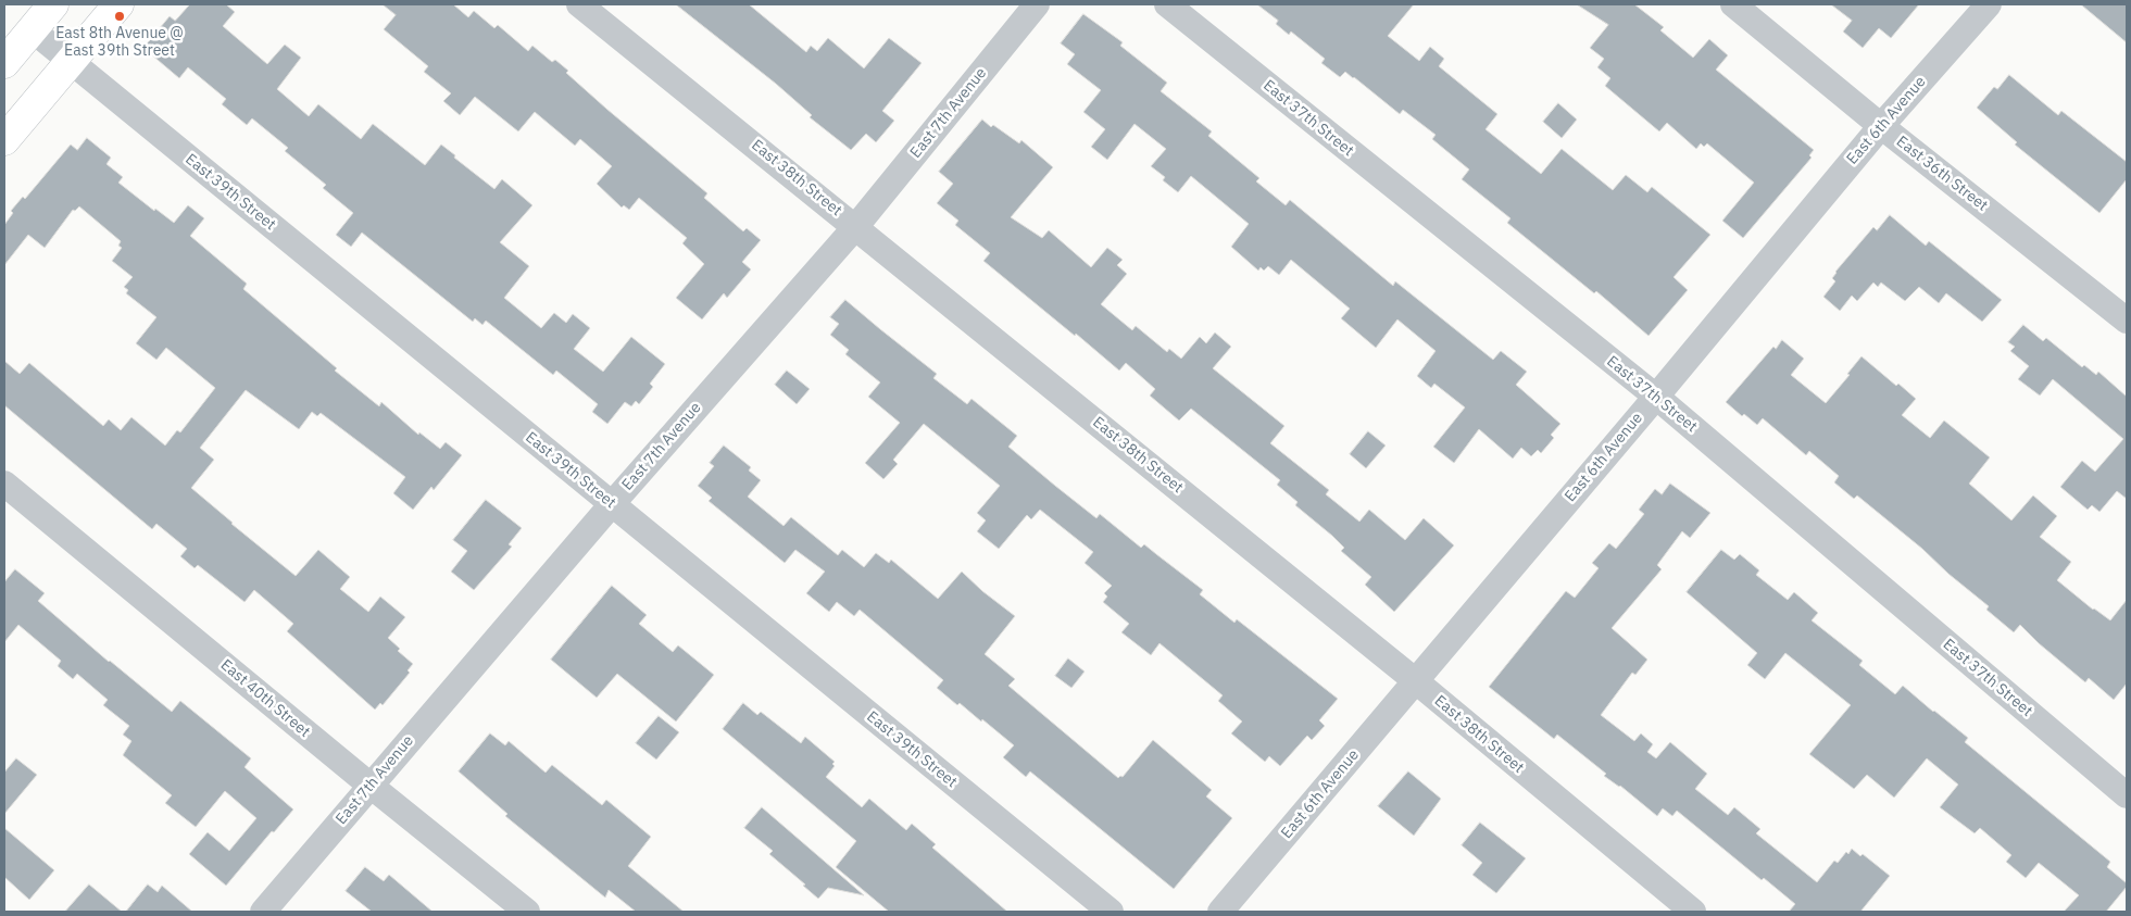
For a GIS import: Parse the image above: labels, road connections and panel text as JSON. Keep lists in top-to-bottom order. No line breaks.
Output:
{"streets":{"street":["East 7th Avenue","East 37th Street","East 6th Avenue","East 36th Street","East 38th Street","East 39th Street","East 40th Street"]},"crossings":[["East 7th Avenue","East 38th Street"],["East 7th Avenue","East 39th Street"],["East 7th Avenue","East 40th Street"],["East 37th Street","East 6th Avenue"],["East 6th Avenue","East 36th Street"],["East 6th Avenue","East 38th Street"]],"places":["East 8th Avenue @ East 39th Street"]}
